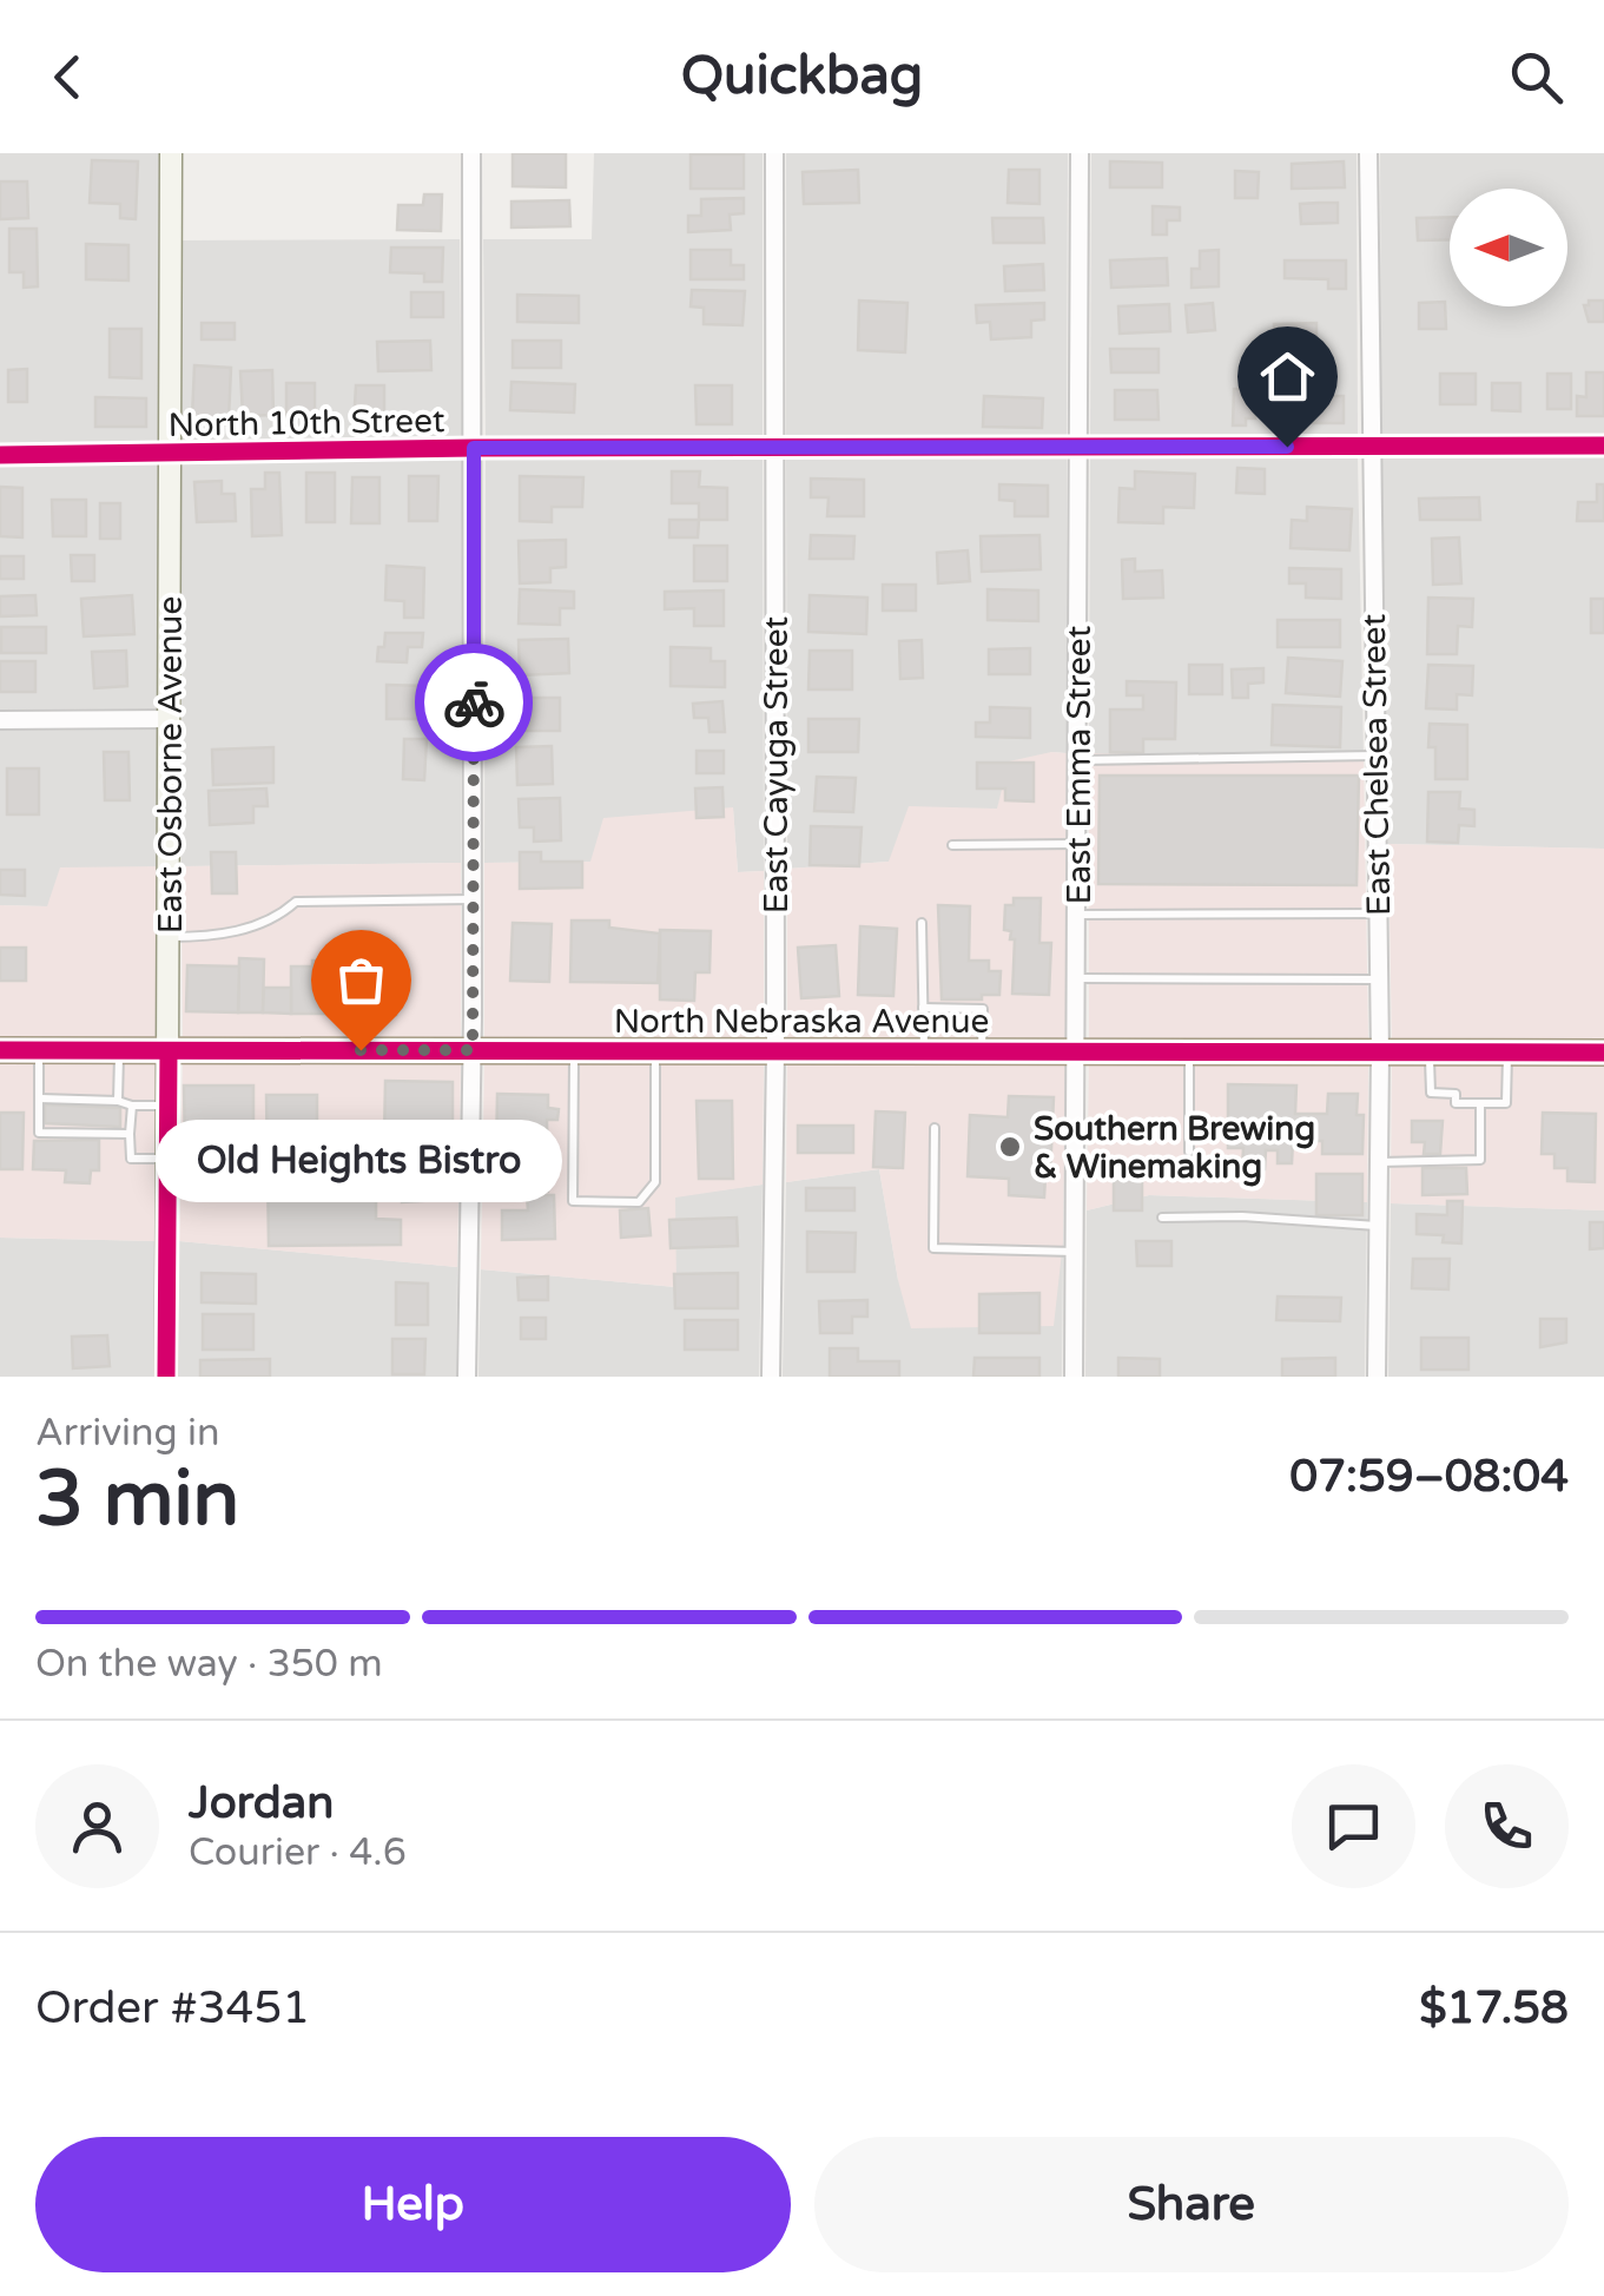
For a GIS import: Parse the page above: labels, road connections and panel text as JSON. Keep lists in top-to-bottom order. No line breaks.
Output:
{"streets":{"main road":["North Nebraska Avenue"],"street":["North 10th Street","East Osborne Avenue","East Cayuga Street","East Emma Street","East Chelsea Street"]},"crossings":[["North 10th Street","East Osborne Avenue"],["North 10th Street","East Cayuga Street"],["North 10th Street","East Emma Street"],["North 10th Street","East Chelsea Street"],["East Osborne Avenue","North Nebraska Avenue"],["East Cayuga Street","North Nebraska Avenue"],["East Emma Street","North Nebraska Avenue"],["East Chelsea Street","North Nebraska Avenue"]],"places":["Old Heights Bistro","Southern Brewing & Winemaking"],"north":"left","page":{"header":"Quickbag","bubble":"Old Heights Bistro","heading":["3 min","Arriving in","07:59–08:04"],"panel":["Jordan","Courier · 4.6","Order #3451","$17.58"],"bar":"On the way · 350 m","buttons":["Help","Share"]}}
